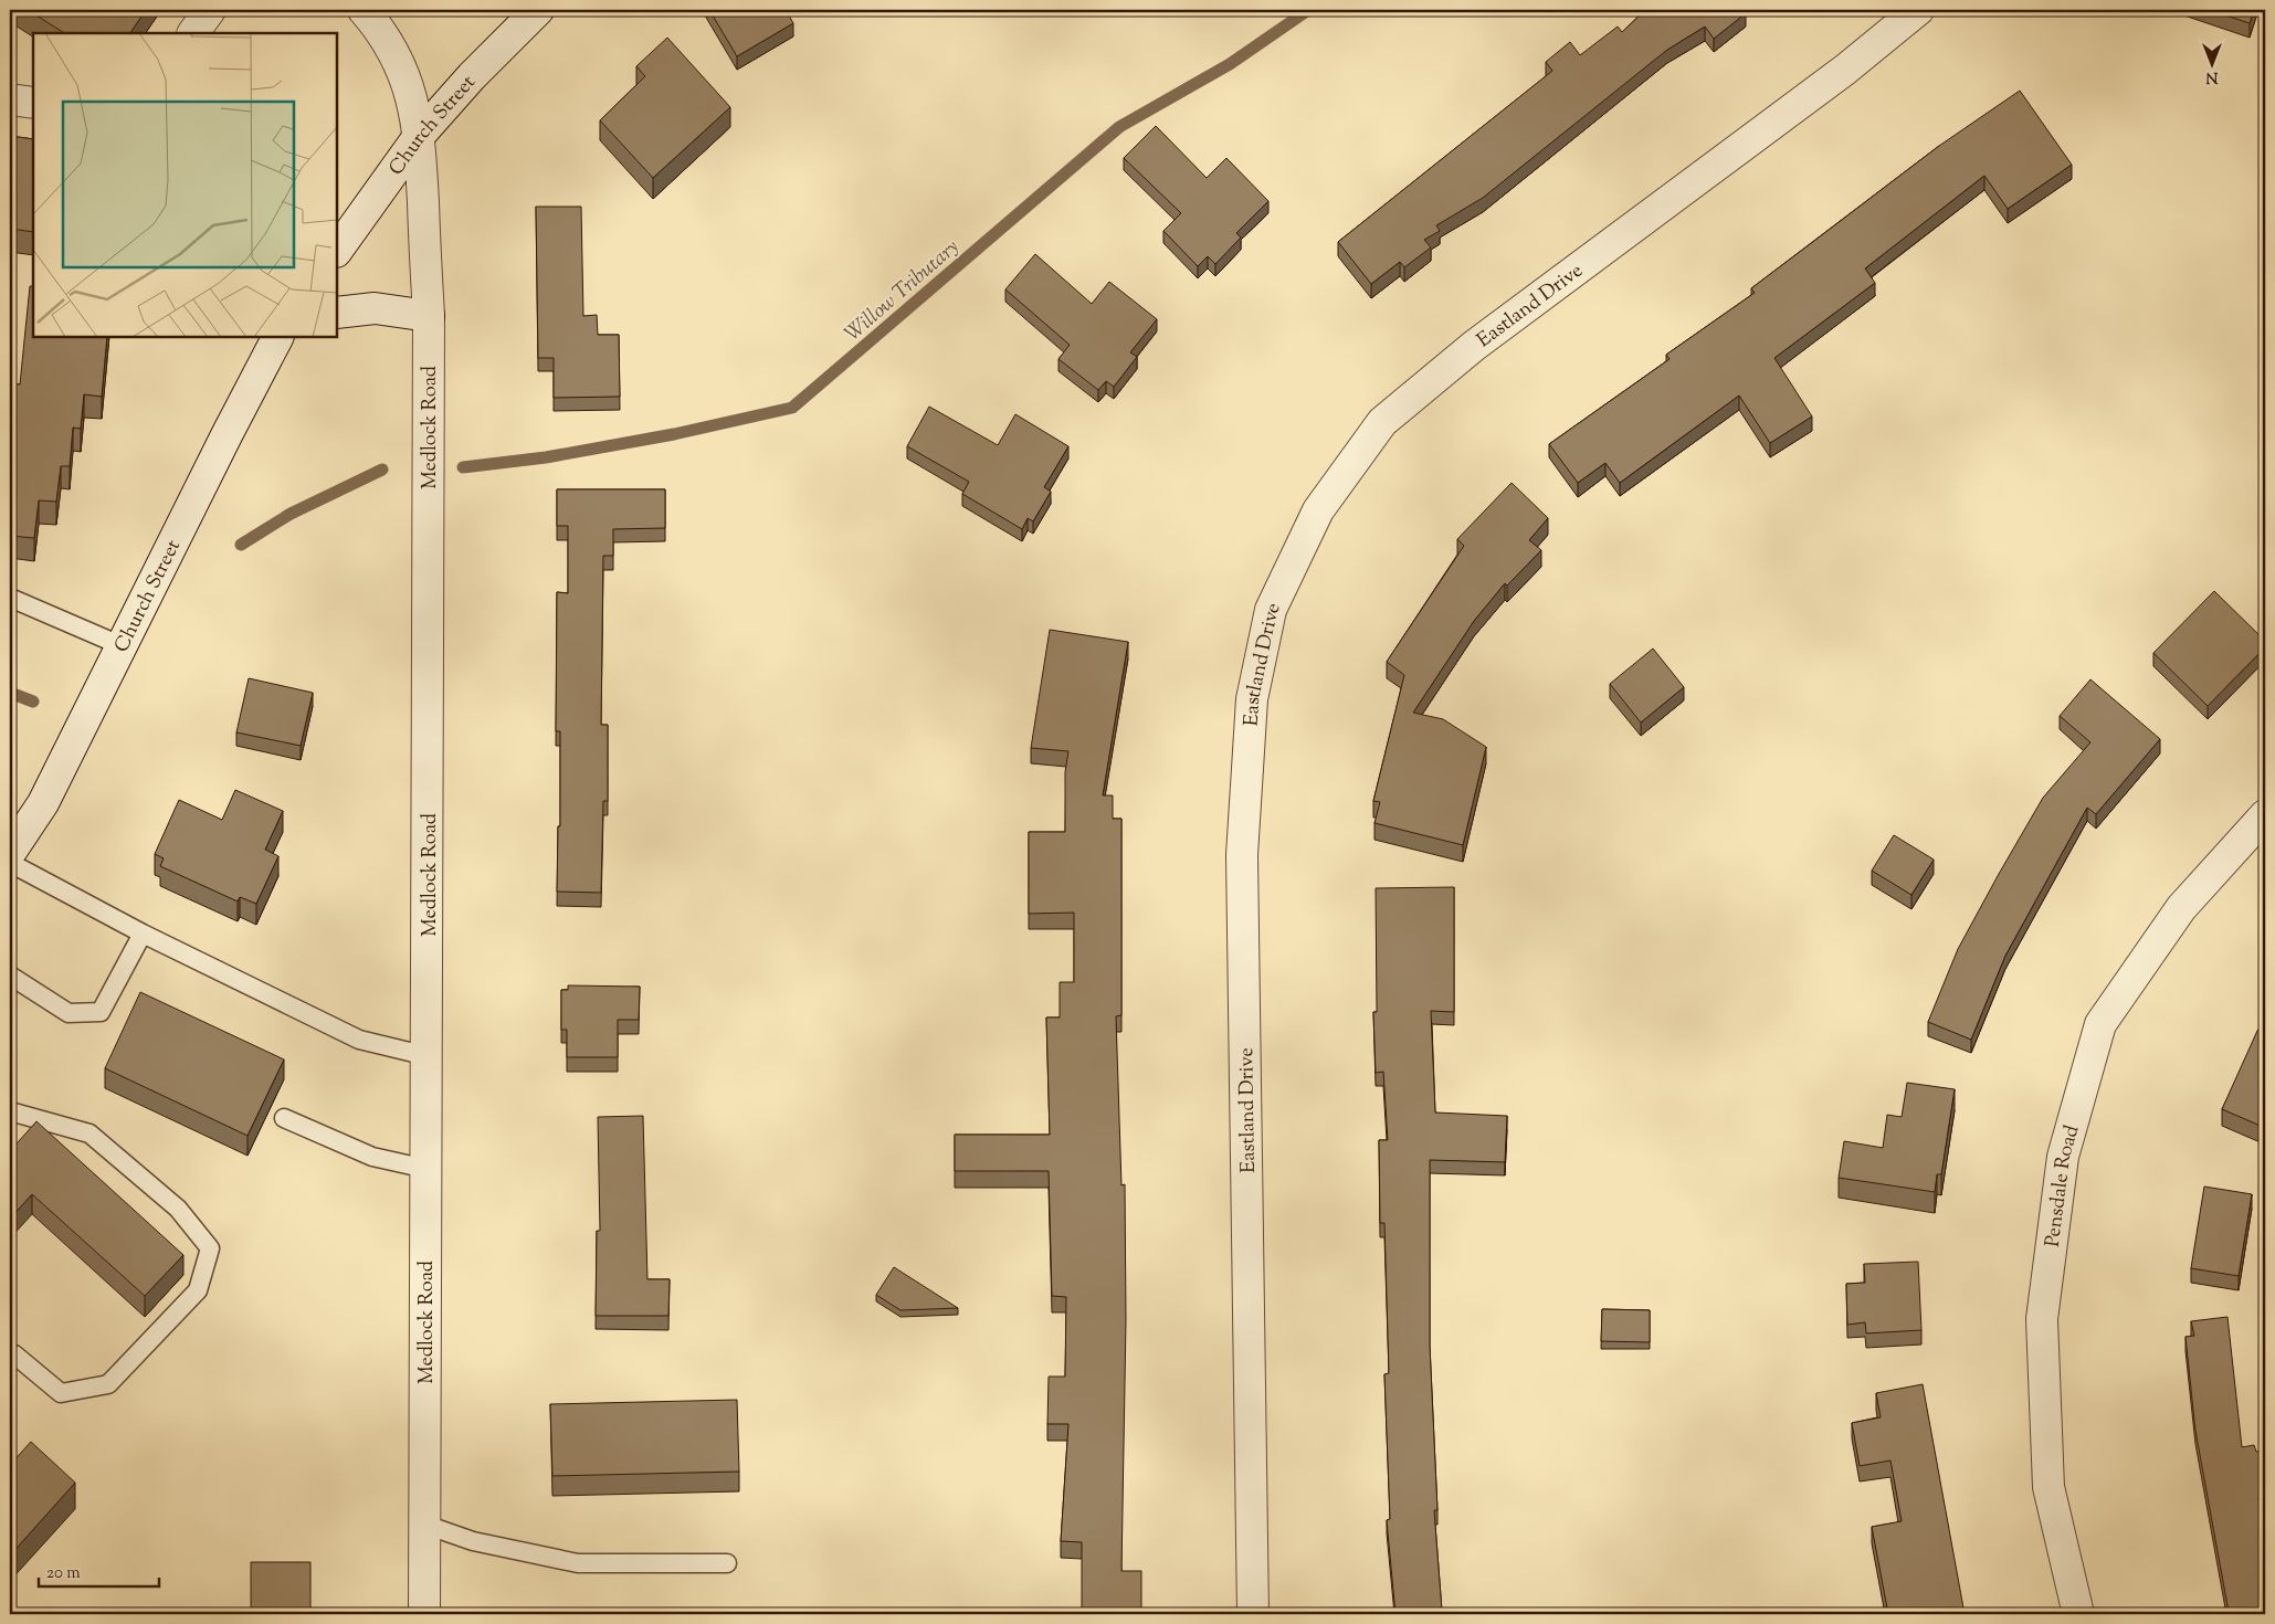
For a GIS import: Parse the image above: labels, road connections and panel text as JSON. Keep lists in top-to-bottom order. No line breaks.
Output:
{"streets":{"street":["Church Street","Eastland Drive","Medlock Road","Pensdale Road"]},"crossings":[["Church Street","Medlock Road"]],"water":["Willow Tributary"],"scale_bar":"20 m","north":"bottom"}
